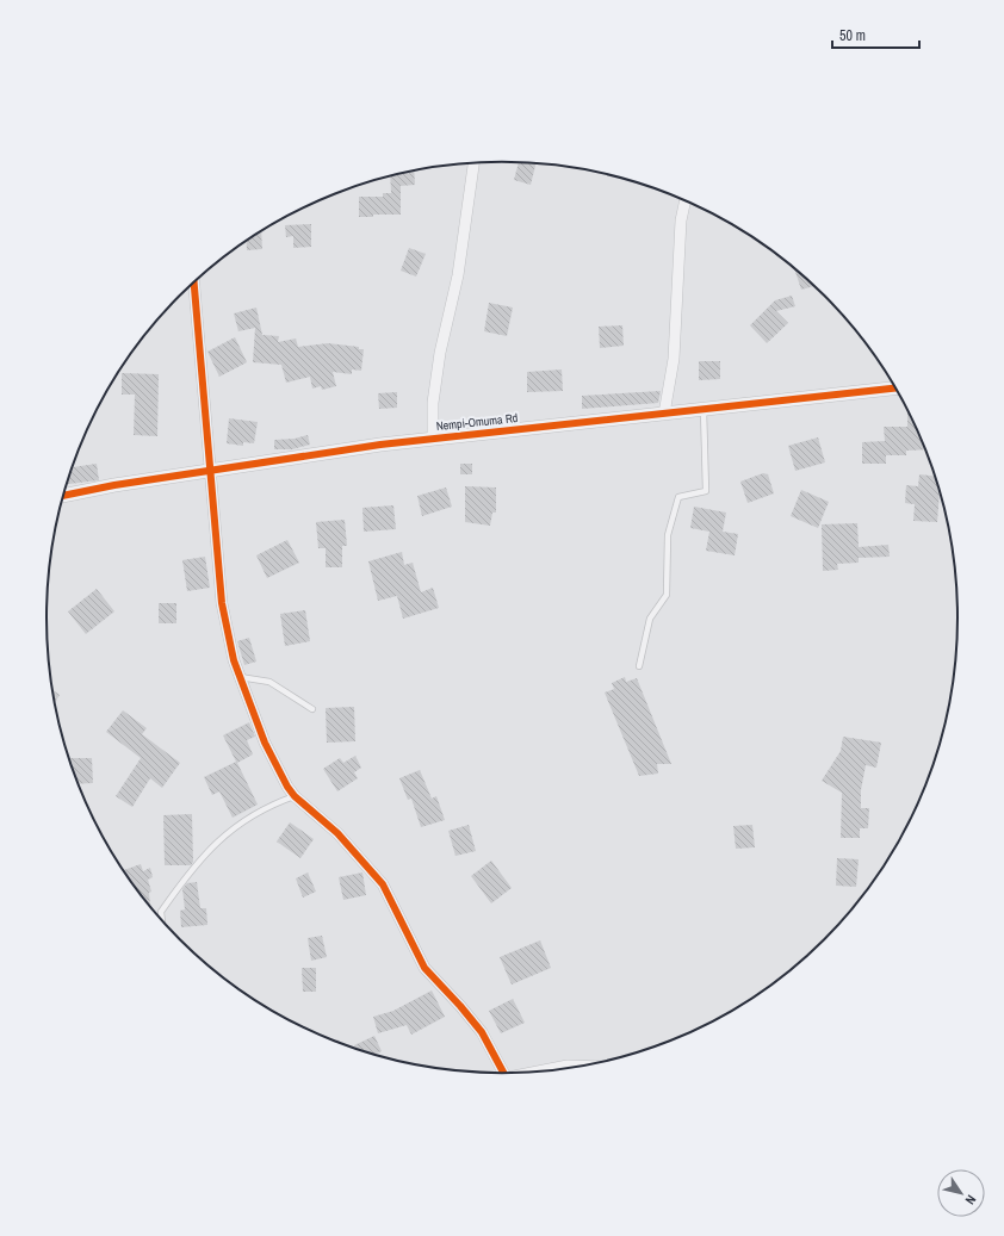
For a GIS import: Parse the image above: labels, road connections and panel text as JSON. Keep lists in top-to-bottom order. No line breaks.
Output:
{"streets":{"street":["Nempi-Omuma Rd"]},"scale_bar":"50 m","north":"bottom right"}
